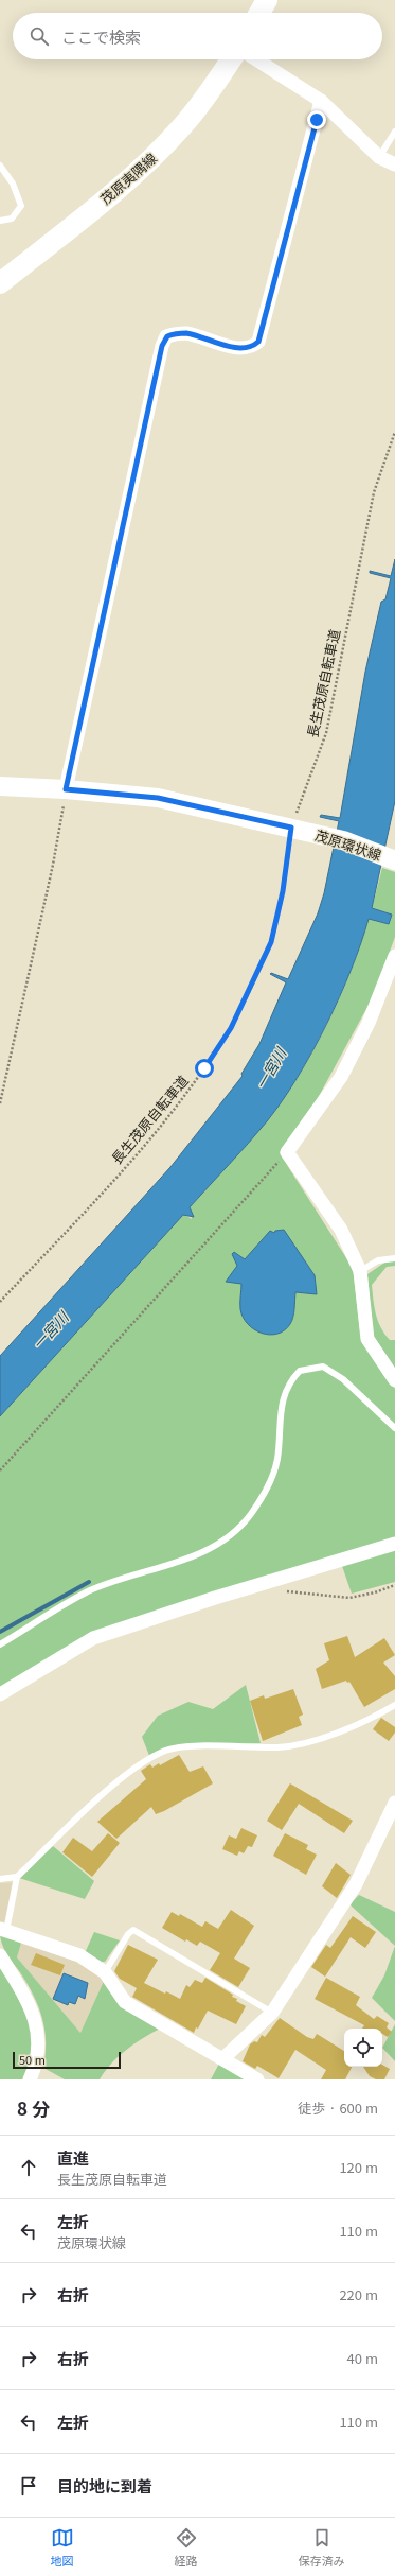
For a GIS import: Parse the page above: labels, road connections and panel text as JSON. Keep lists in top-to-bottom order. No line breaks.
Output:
{"streets":{"main road":["茂原夷隅線","茂原環状線"],"path":["長生茂原自転車道"]},"crossings":[["長生茂原自転車道","茂原環状線"]],"water":["一宮川"],"scale_bar":"50 m","page":{"search":"ここで検索","scale":"50 m","heading":["8 分","徒歩 · 600 m"],"list":[["直進","長生茂原自転車道","120 m"],["左折","茂原環状線","110 m"],["右折","220 m"],["右折","40 m"],["左折","110 m"],"目的地に到着"],"nav":["地図","経路","保存済み"]}}
